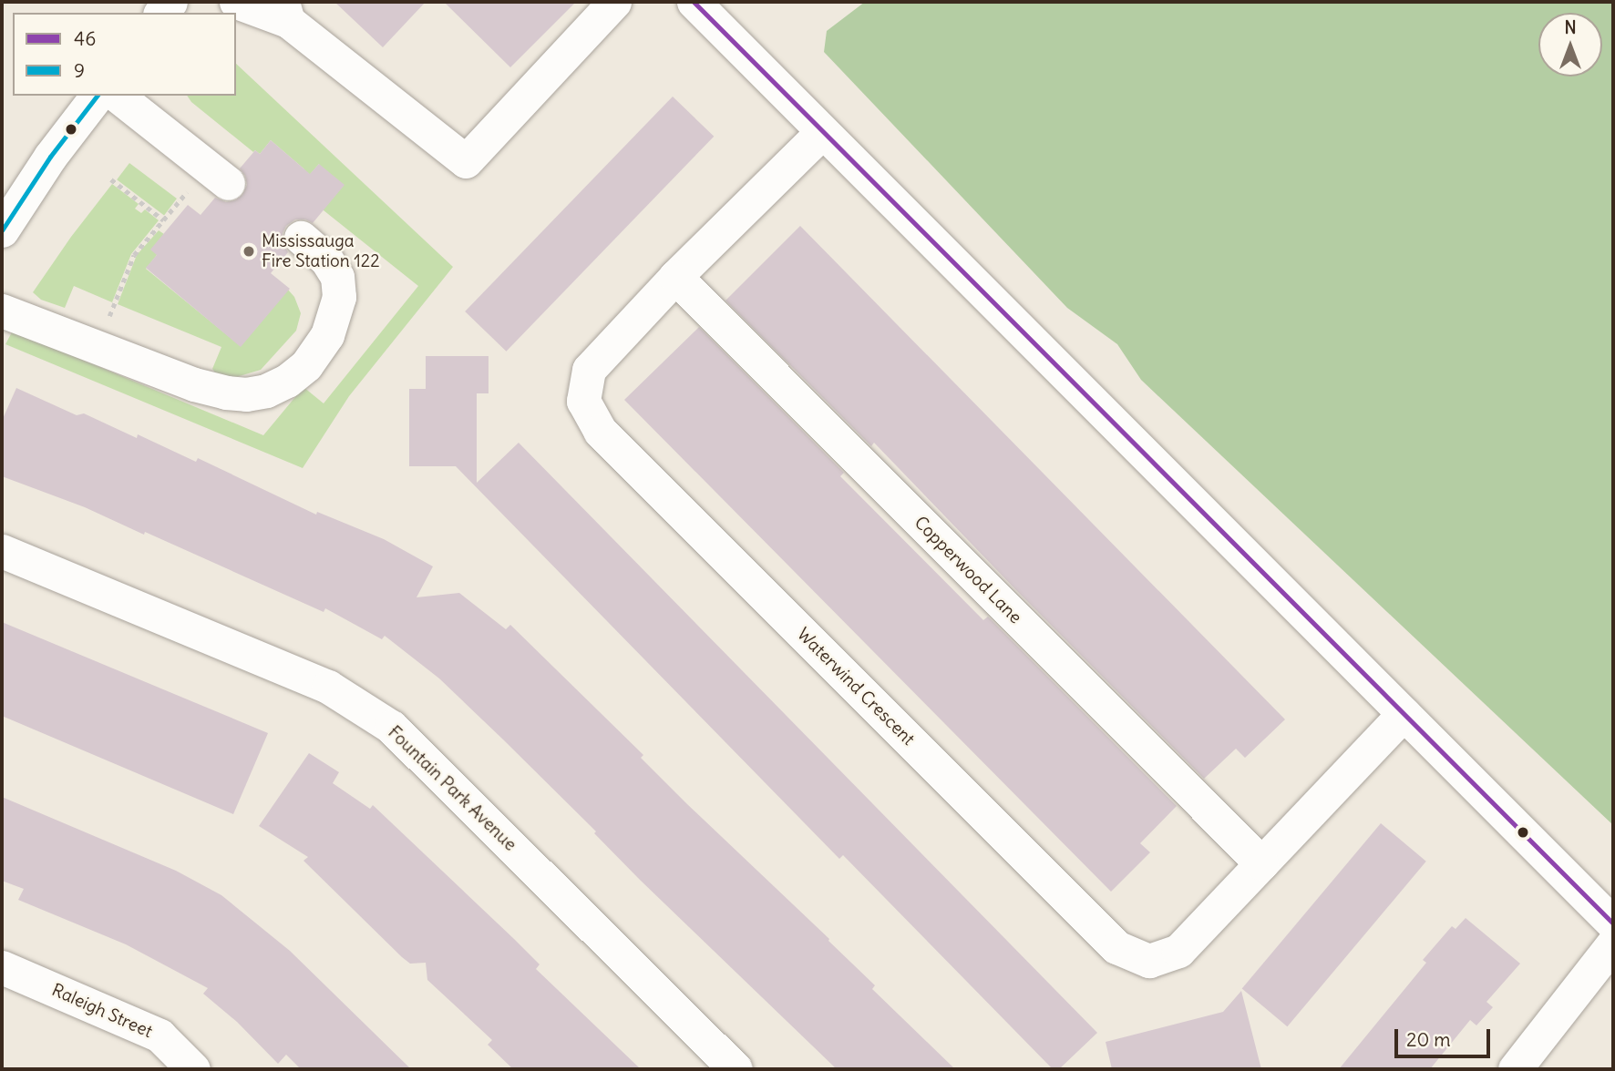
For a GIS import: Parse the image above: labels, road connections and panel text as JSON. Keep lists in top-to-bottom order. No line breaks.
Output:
{"streets":{"street":["Copperwood Lane","Waterwind Crescent","Fountain Park Avenue","Raleigh Street"]},"crossings":[["Copperwood Lane","Waterwind Crescent"]],"places":["Mississauga Fire Station 122"],"lines":["transit line 46","transit line 9"],"legend":["46","9"],"scale_bar":"20 m","north":"top"}
